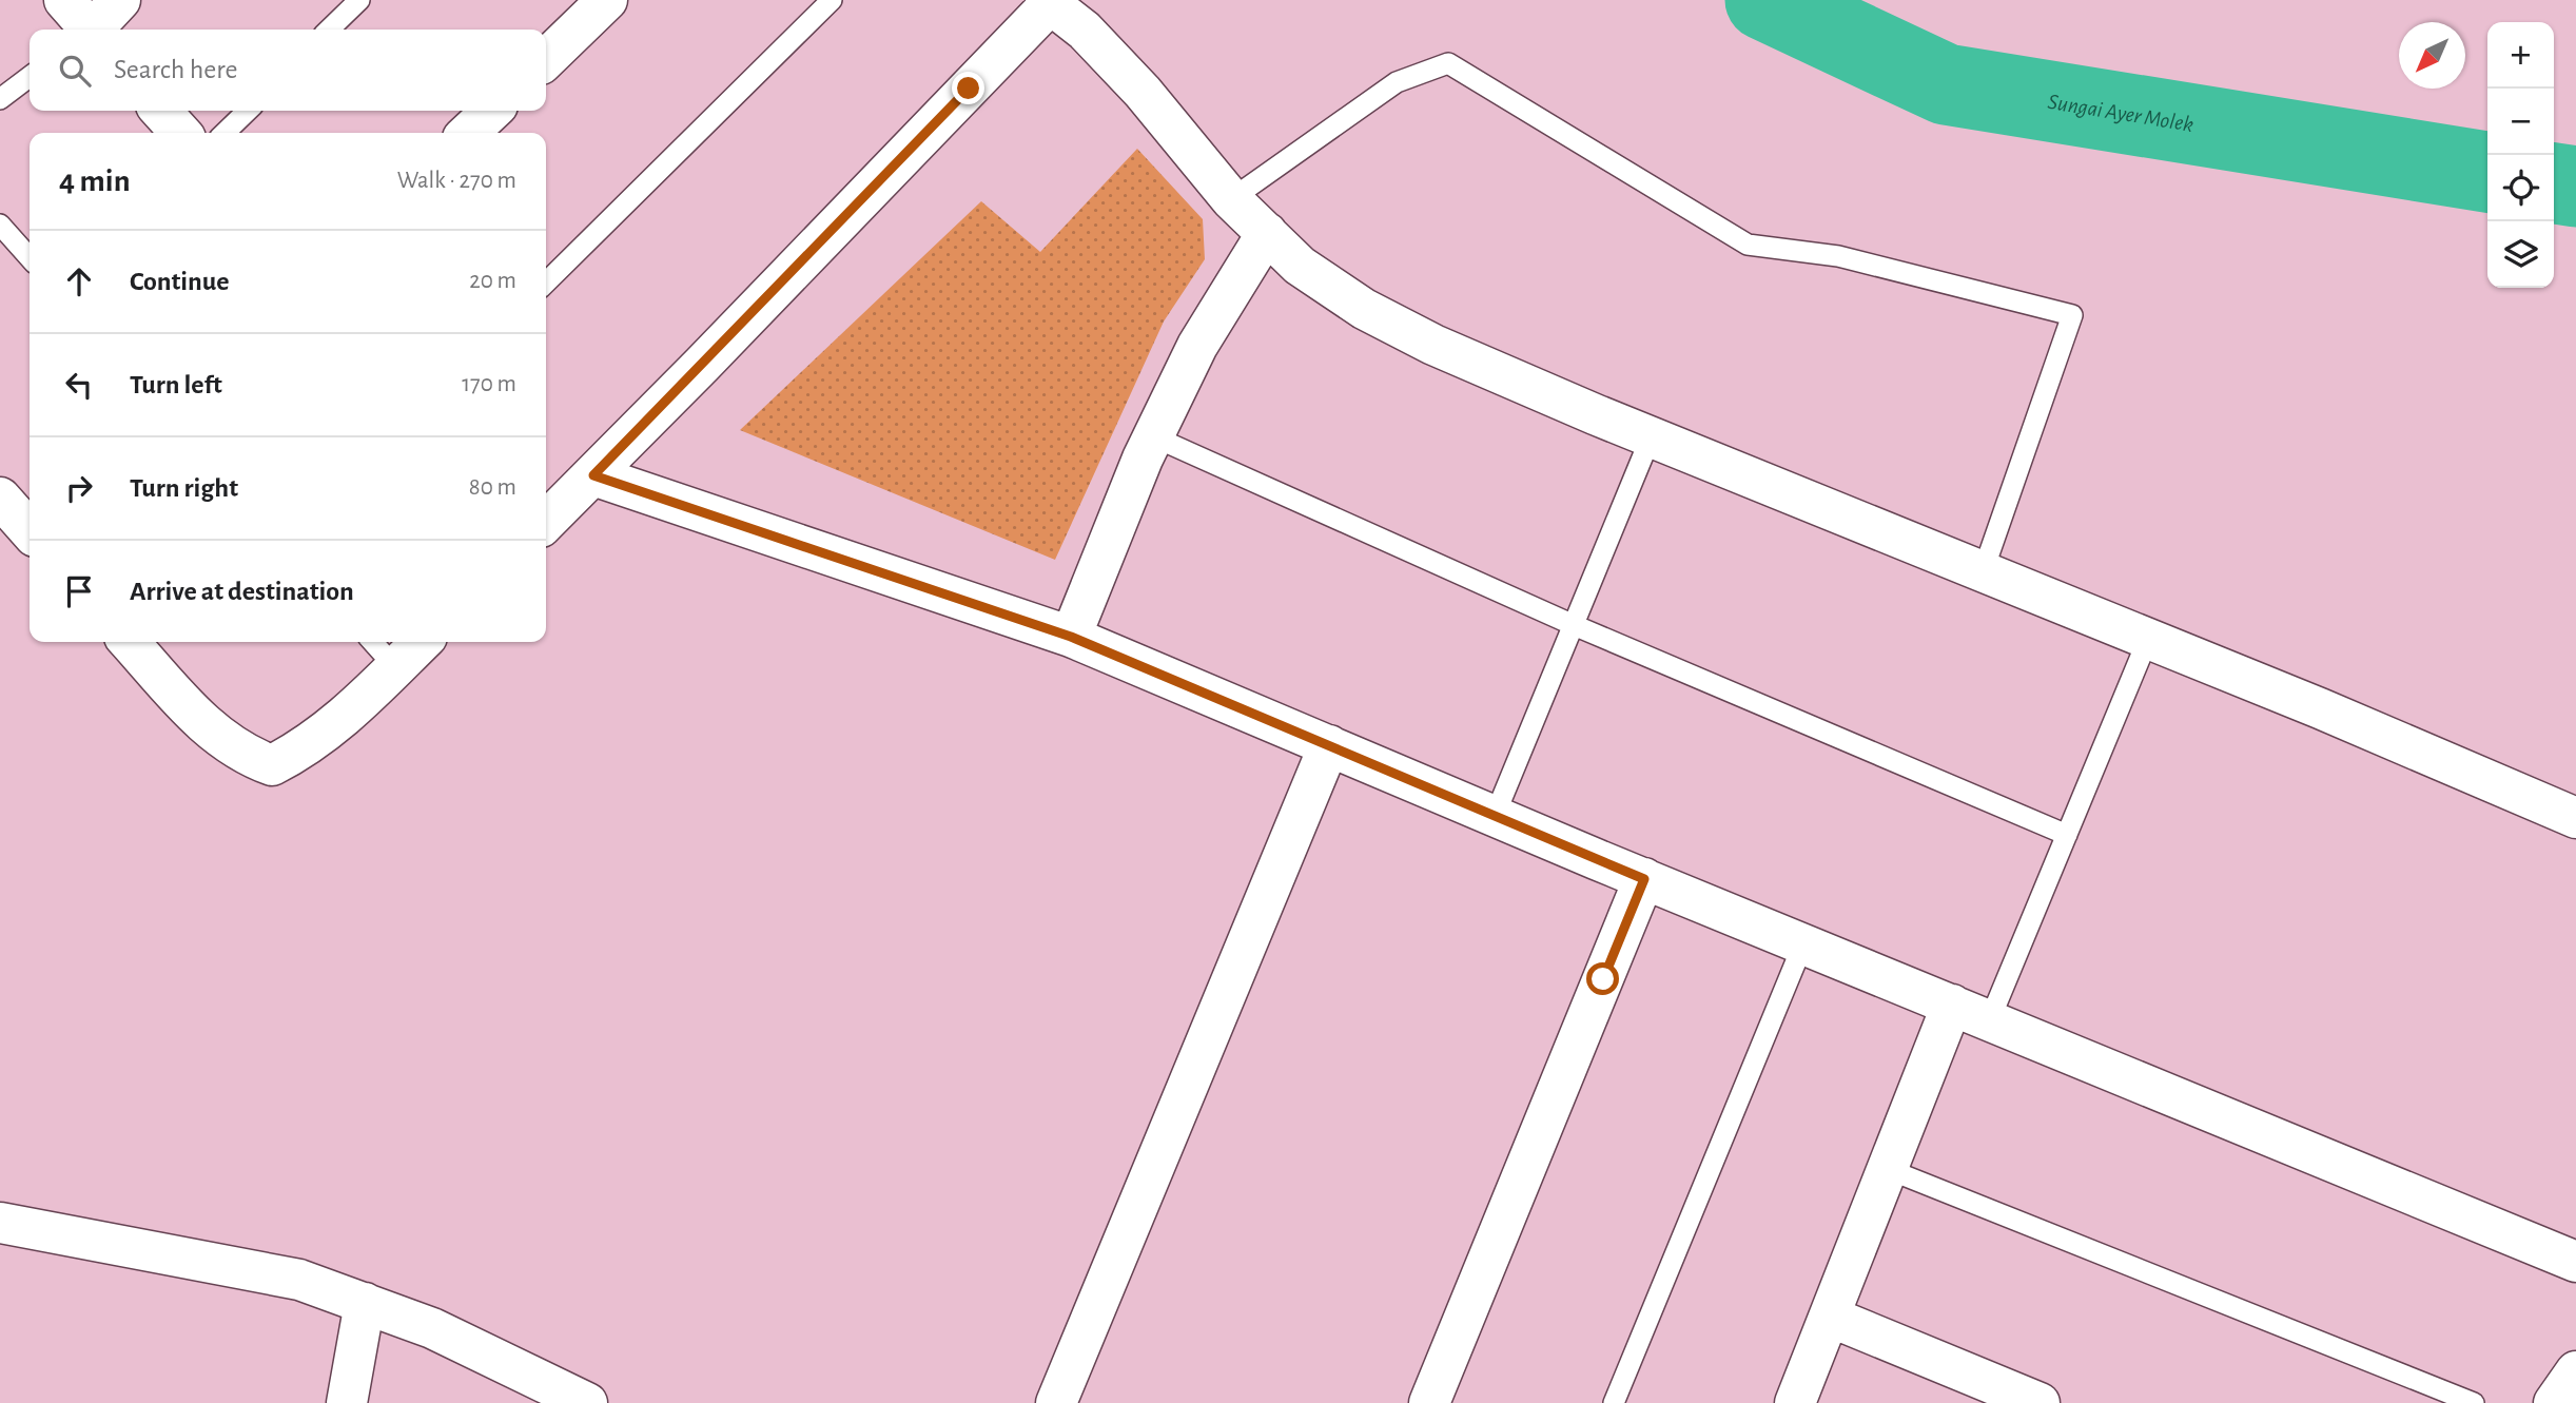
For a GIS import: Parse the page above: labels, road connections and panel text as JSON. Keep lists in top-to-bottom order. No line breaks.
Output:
{"water":["Sungai Ayer Molek"],"north":"bottom left","page":{"map_buttons":["+","−"],"search":"Search here","heading":["4 min","Walk · 270 m"],"list":[["Continue","20 m"],["Turn left","170 m"],["Turn right","80 m"],"Arrive at destination"]}}
